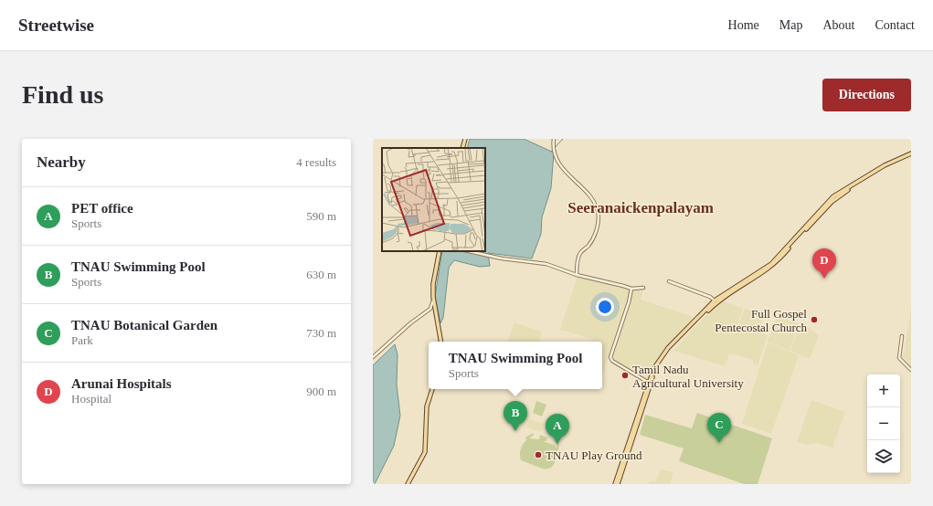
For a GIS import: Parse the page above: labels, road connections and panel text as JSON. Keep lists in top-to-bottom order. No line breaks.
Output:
{"districts":["Seeranaickenpalayam"],"places":["Full Gospel Pentecostal Church","Tamil Nadu Agricultural University","TNAU Play Ground"],"page":{"header":"Streetwise","nav":["Home","Map","About","Contact"],"buttons":"Directions","title":"Find us","heading":["Nearby","4 results"],"list":[{"mark":"A","name":"PET office","note":"Sports","value":"590 m"},{"mark":"B","name":"TNAU Swimming Pool","note":"Sports","value":"630 m"},{"mark":"C","name":"TNAU Botanical Garden","note":"Park","value":"730 m"},{"mark":"D","name":"Arunai Hospitals","note":"Hospital","value":"900 m"}],"pins":["D","B","C","A"],"popup":["TNAU Swimming Pool","Sports"],"map_buttons":["+","−"]}}
